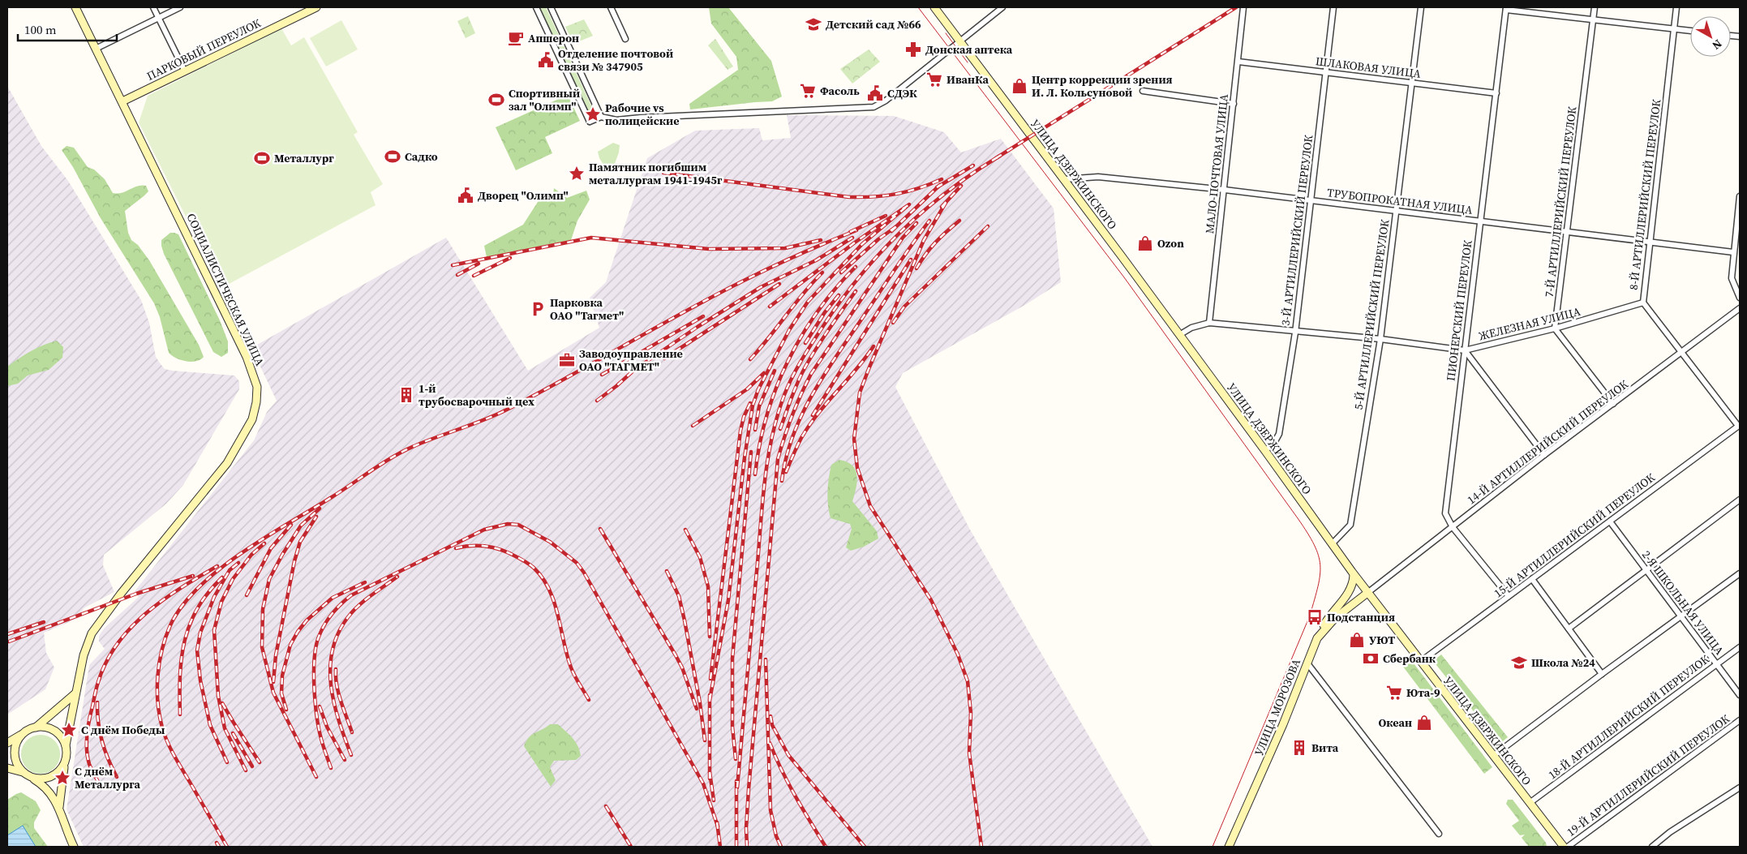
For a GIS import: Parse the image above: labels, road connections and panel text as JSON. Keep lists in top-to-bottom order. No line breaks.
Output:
{"streets":{"street":["ПАРКОВЫЙ ПЕРЕУЛОК","ШЛАКОВАЯ УЛИЦА","МАЛО-ПОЧТОВАЯ УЛИЦА","УЛИЦА ДЗЕРЖИНСКОГО","8-Й АРТИЛЛЕРИЙСКИЙ ПЕРЕУЛОК","ТРУБОПРОКАТНАЯ УЛИЦА","7-Й АРТИЛЛЕРИЙСКИЙ ПЕРЕУЛОК","3-Й АРТИЛЛЕРИЙСКИЙ ПЕРЕУЛОК","СОЦИАЛИСТИЧЕСКАЯ УЛИЦА","ПИОНЕРСКИЙ ПЕРЕУЛОК","5-Й АРТИЛЛЕРИЙСКИЙ ПЕРЕУЛОК","ЖЕЛЕЗНАЯ УЛИЦА","14-Й АРТИЛЛЕРИЙСКИЙ ПЕРЕУЛОК","15-Й АРТИЛЛЕРИЙСКИЙ ПЕРЕУЛОК","2-Я ШКОЛЬНАЯ УЛИЦА","УЛИЦА МОРОЗОВА","18-Й АРТИЛЛЕРИЙСКИЙ ПЕРЕУЛОК","19-Й АРТИЛЛЕРИЙСКИЙ ПЕРЕУЛОК"]},"crossings":[["ПАРКОВЫЙ ПЕРЕУЛОК","СОЦИАЛИСТИЧЕСКАЯ УЛИЦА"],["ШЛАКОВАЯ УЛИЦА","МАЛО-ПОЧТОВАЯ УЛИЦА"],["ШЛАКОВАЯ УЛИЦА","3-Й АРТИЛЛЕРИЙСКИЙ ПЕРЕУЛОК"],["ШЛАКОВАЯ УЛИЦА","ПИОНЕРСКИЙ ПЕРЕУЛОК"],["ШЛАКОВАЯ УЛИЦА","5-Й АРТИЛЛЕРИЙСКИЙ ПЕРЕУЛОК"],["МАЛО-ПОЧТОВАЯ УЛИЦА","ТРУБОПРОКАТНАЯ УЛИЦА"],["МАЛО-ПОЧТОВАЯ УЛИЦА","ЖЕЛЕЗНАЯ УЛИЦА"],["УЛИЦА ДЗЕРЖИНСКОГО","ТРУБОПРОКАТНАЯ УЛИЦА"],["УЛИЦА ДЗЕРЖИНСКОГО","3-Й АРТИЛЛЕРИЙСКИЙ ПЕРЕУЛОК"],["УЛИЦА ДЗЕРЖИНСКОГО","5-Й АРТИЛЛЕРИЙСКИЙ ПЕРЕУЛОК"],["УЛИЦА ДЗЕРЖИНСКОГО","ЖЕЛЕЗНАЯ УЛИЦА"],["УЛИЦА ДЗЕРЖИНСКОГО","14-Й АРТИЛЛЕРИЙСКИЙ ПЕРЕУЛОК"],["УЛИЦА ДЗЕРЖИНСКОГО","15-Й АРТИЛЛЕРИЙСКИЙ ПЕРЕУЛОК"],["УЛИЦА ДЗЕРЖИНСКОГО","УЛИЦА МОРОЗОВА"],["УЛИЦА ДЗЕРЖИНСКОГО","18-Й АРТИЛЛЕРИЙСКИЙ ПЕРЕУЛОК"],["8-Й АРТИЛЛЕРИЙСКИЙ ПЕРЕУЛОК","ТРУБОПРОКАТНАЯ УЛИЦА"],["8-Й АРТИЛЛЕРИЙСКИЙ ПЕРЕУЛОК","ЖЕЛЕЗНАЯ УЛИЦА"],["8-Й АРТИЛЛЕРИЙСКИЙ ПЕРЕУЛОК","14-Й АРТИЛЛЕРИЙСКИЙ ПЕРЕУЛОК"],["8-Й АРТИЛЛЕРИЙСКИЙ ПЕРЕУЛОК","15-Й АРТИЛЛЕРИЙСКИЙ ПЕРЕУЛОК"],["ТРУБОПРОКАТНАЯ УЛИЦА","7-Й АРТИЛЛЕРИЙСКИЙ ПЕРЕУЛОК"],["ТРУБОПРОКАТНАЯ УЛИЦА","3-Й АРТИЛЛЕРИЙСКИЙ ПЕРЕУЛОК"],["ТРУБОПРОКАТНАЯ УЛИЦА","ПИОНЕРСКИЙ ПЕРЕУЛОК"],["ТРУБОПРОКАТНАЯ УЛИЦА","5-Й АРТИЛЛЕРИЙСКИЙ ПЕРЕУЛОК"],["7-Й АРТИЛЛЕРИЙСКИЙ ПЕРЕУЛОК","ЖЕЛЕЗНАЯ УЛИЦА"],["3-Й АРТИЛЛЕРИЙСКИЙ ПЕРЕУЛОК","ЖЕЛЕЗНАЯ УЛИЦА"],["ПИОНЕРСКИЙ ПЕРЕУЛОК","ЖЕЛЕЗНАЯ УЛИЦА"],["ПИОНЕРСКИЙ ПЕРЕУЛОК","14-Й АРТИЛЛЕРИЙСКИЙ ПЕРЕУЛОК"],["ПИОНЕРСКИЙ ПЕРЕУЛОК","15-Й АРТИЛЛЕРИЙСКИЙ ПЕРЕУЛОК"],["5-Й АРТИЛЛЕРИЙСКИЙ ПЕРЕУЛОК","ЖЕЛЕЗНАЯ УЛИЦА"],["14-Й АРТИЛЛЕРИЙСКИЙ ПЕРЕУЛОК","УЛИЦА МОРОЗОВА"],["15-Й АРТИЛЛЕРИЙСКИЙ ПЕРЕУЛОК","2-Я ШКОЛЬНАЯ УЛИЦА"],["2-Я ШКОЛЬНАЯ УЛИЦА","18-Й АРТИЛЛЕРИЙСКИЙ ПЕРЕУЛОК"]],"places":{"school or university":["Детский сад №66","Школа №24"],"cafe":["Апшерон"],"pharmacy":["Донская аптека"],"public building":["Отделение почтовой связи № 347905","СДЭК","Дворец \"Олимп\""],"supermarket":["ИванКа","Фасоль","Юта-9"],"shop":["Центр коррекции зрения И. Л. Кольсуновой","Ozon","УЮТ","Океан"],"sports":["Спортивный зал \"Олимп\"","Садко","Металлург"],"place":["Рабочие vs полицейские","Памятник погибшим металлургам 1941-1945г","С днём Победы","С днём Металлурга"],"parking":["Парковка ОАО \"Тагмет\""],"office":["Заводоуправление ОАО \"ТАГМЕТ\""],"building":["1-й трубосварочный цех","Вита"],"bus stop":["Подстанция"],"bank":["Сбербанк"]},"scale_bar":"100 m","north":"bottom right"}
